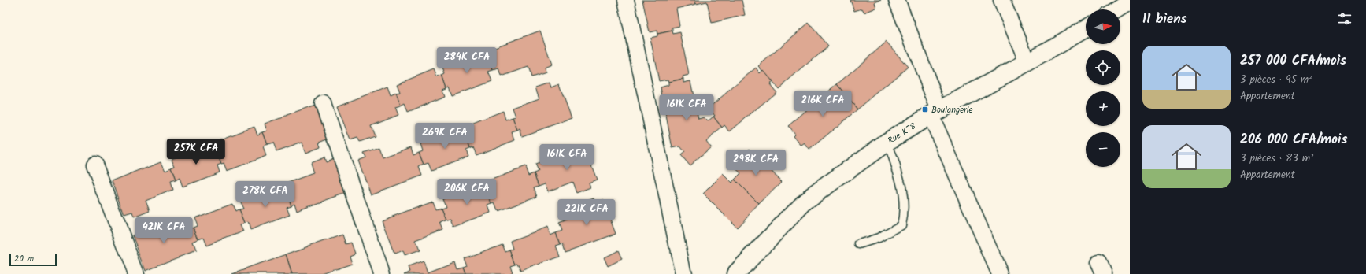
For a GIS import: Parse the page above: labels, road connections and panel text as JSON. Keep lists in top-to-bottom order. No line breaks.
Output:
{"streets":{"street":["Rue K78"]},"places":{"transit":["Boulangerie"]},"scale_bar":"20 m","north":"right","page":{"heading":"11 biens","map_buttons":["+","−"],"list":[{"name":"257 000 CFA/mois","note":"3 pièces · 95 m² · Appartement"},{"name":"206 000 CFA/mois","note":"3 pièces · 83 m² · Appartement"}],"price":["284K CFA","216K CFA","161K CFA","269K CFA","257K CFA","161K CFA","298K CFA","206K CFA","278K CFA","221K CFA","421K CFA"],"scale":"20 m"}}
